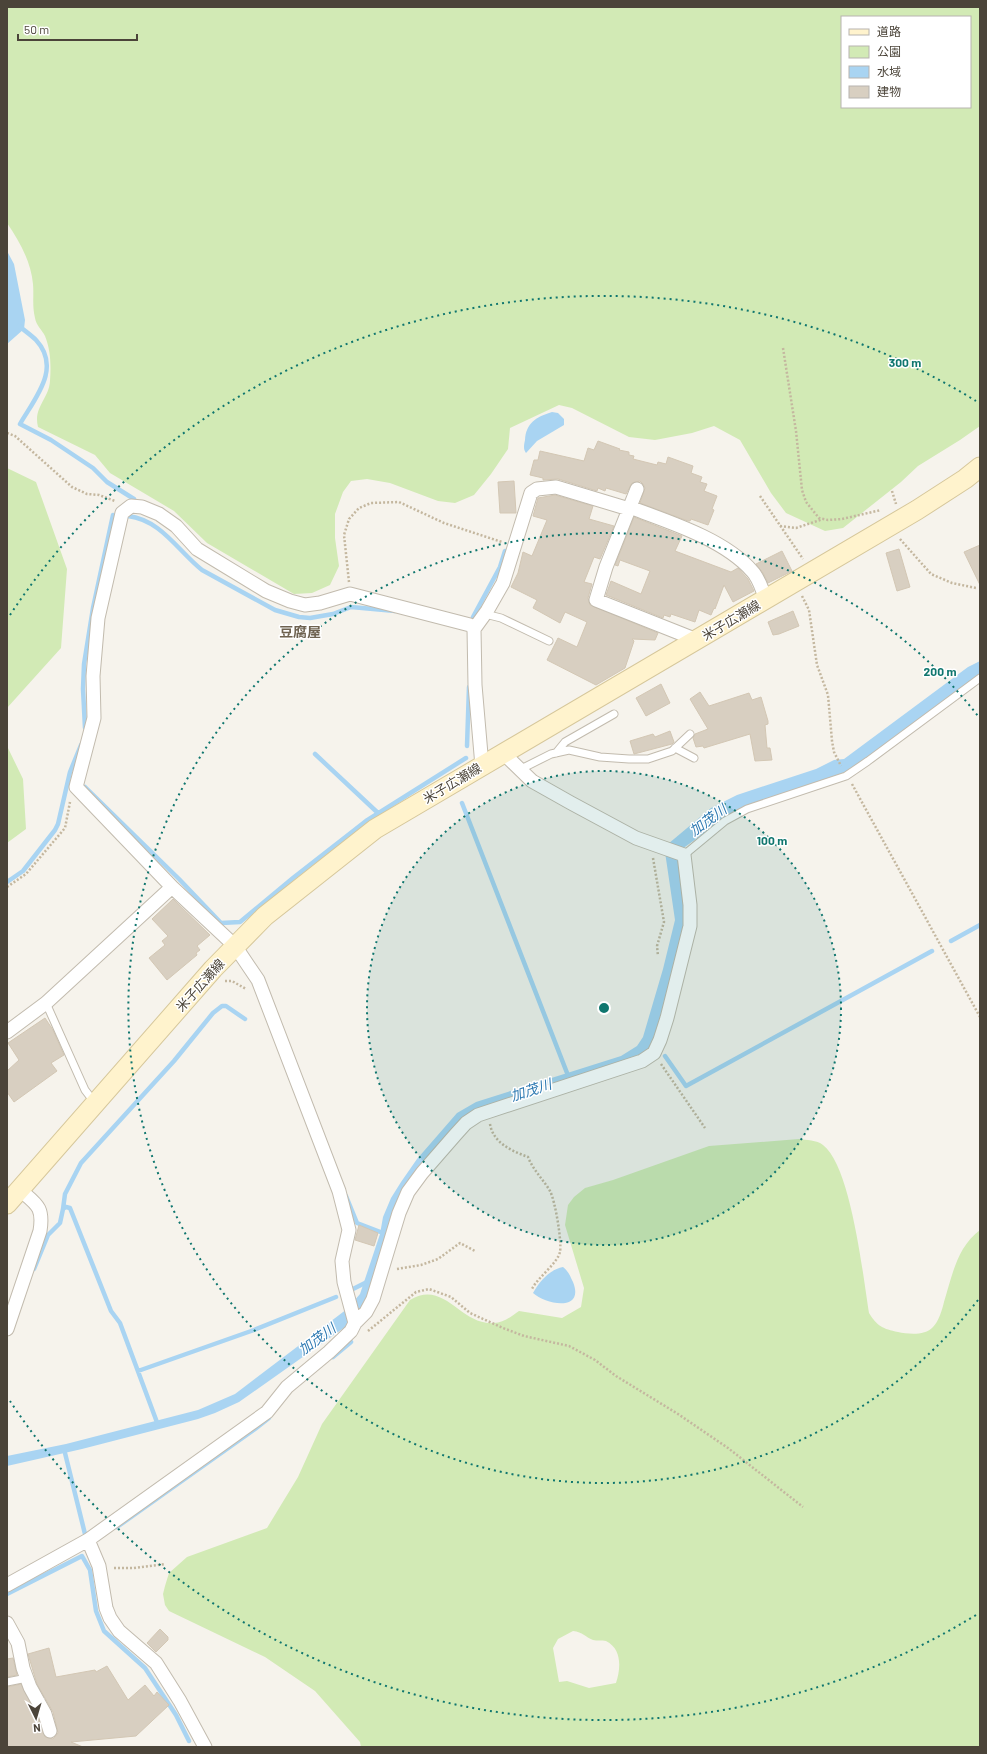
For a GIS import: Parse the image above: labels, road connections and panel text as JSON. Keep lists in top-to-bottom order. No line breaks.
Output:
{"streets":{"main road":["米子広瀬線"]},"districts":["豆腐屋"],"water":["加茂川"],"legend":["道路","公園","水域","建物"],"scale_bar":"50 m","north":"bottom","rings":["300 m","200 m","100 m"]}
